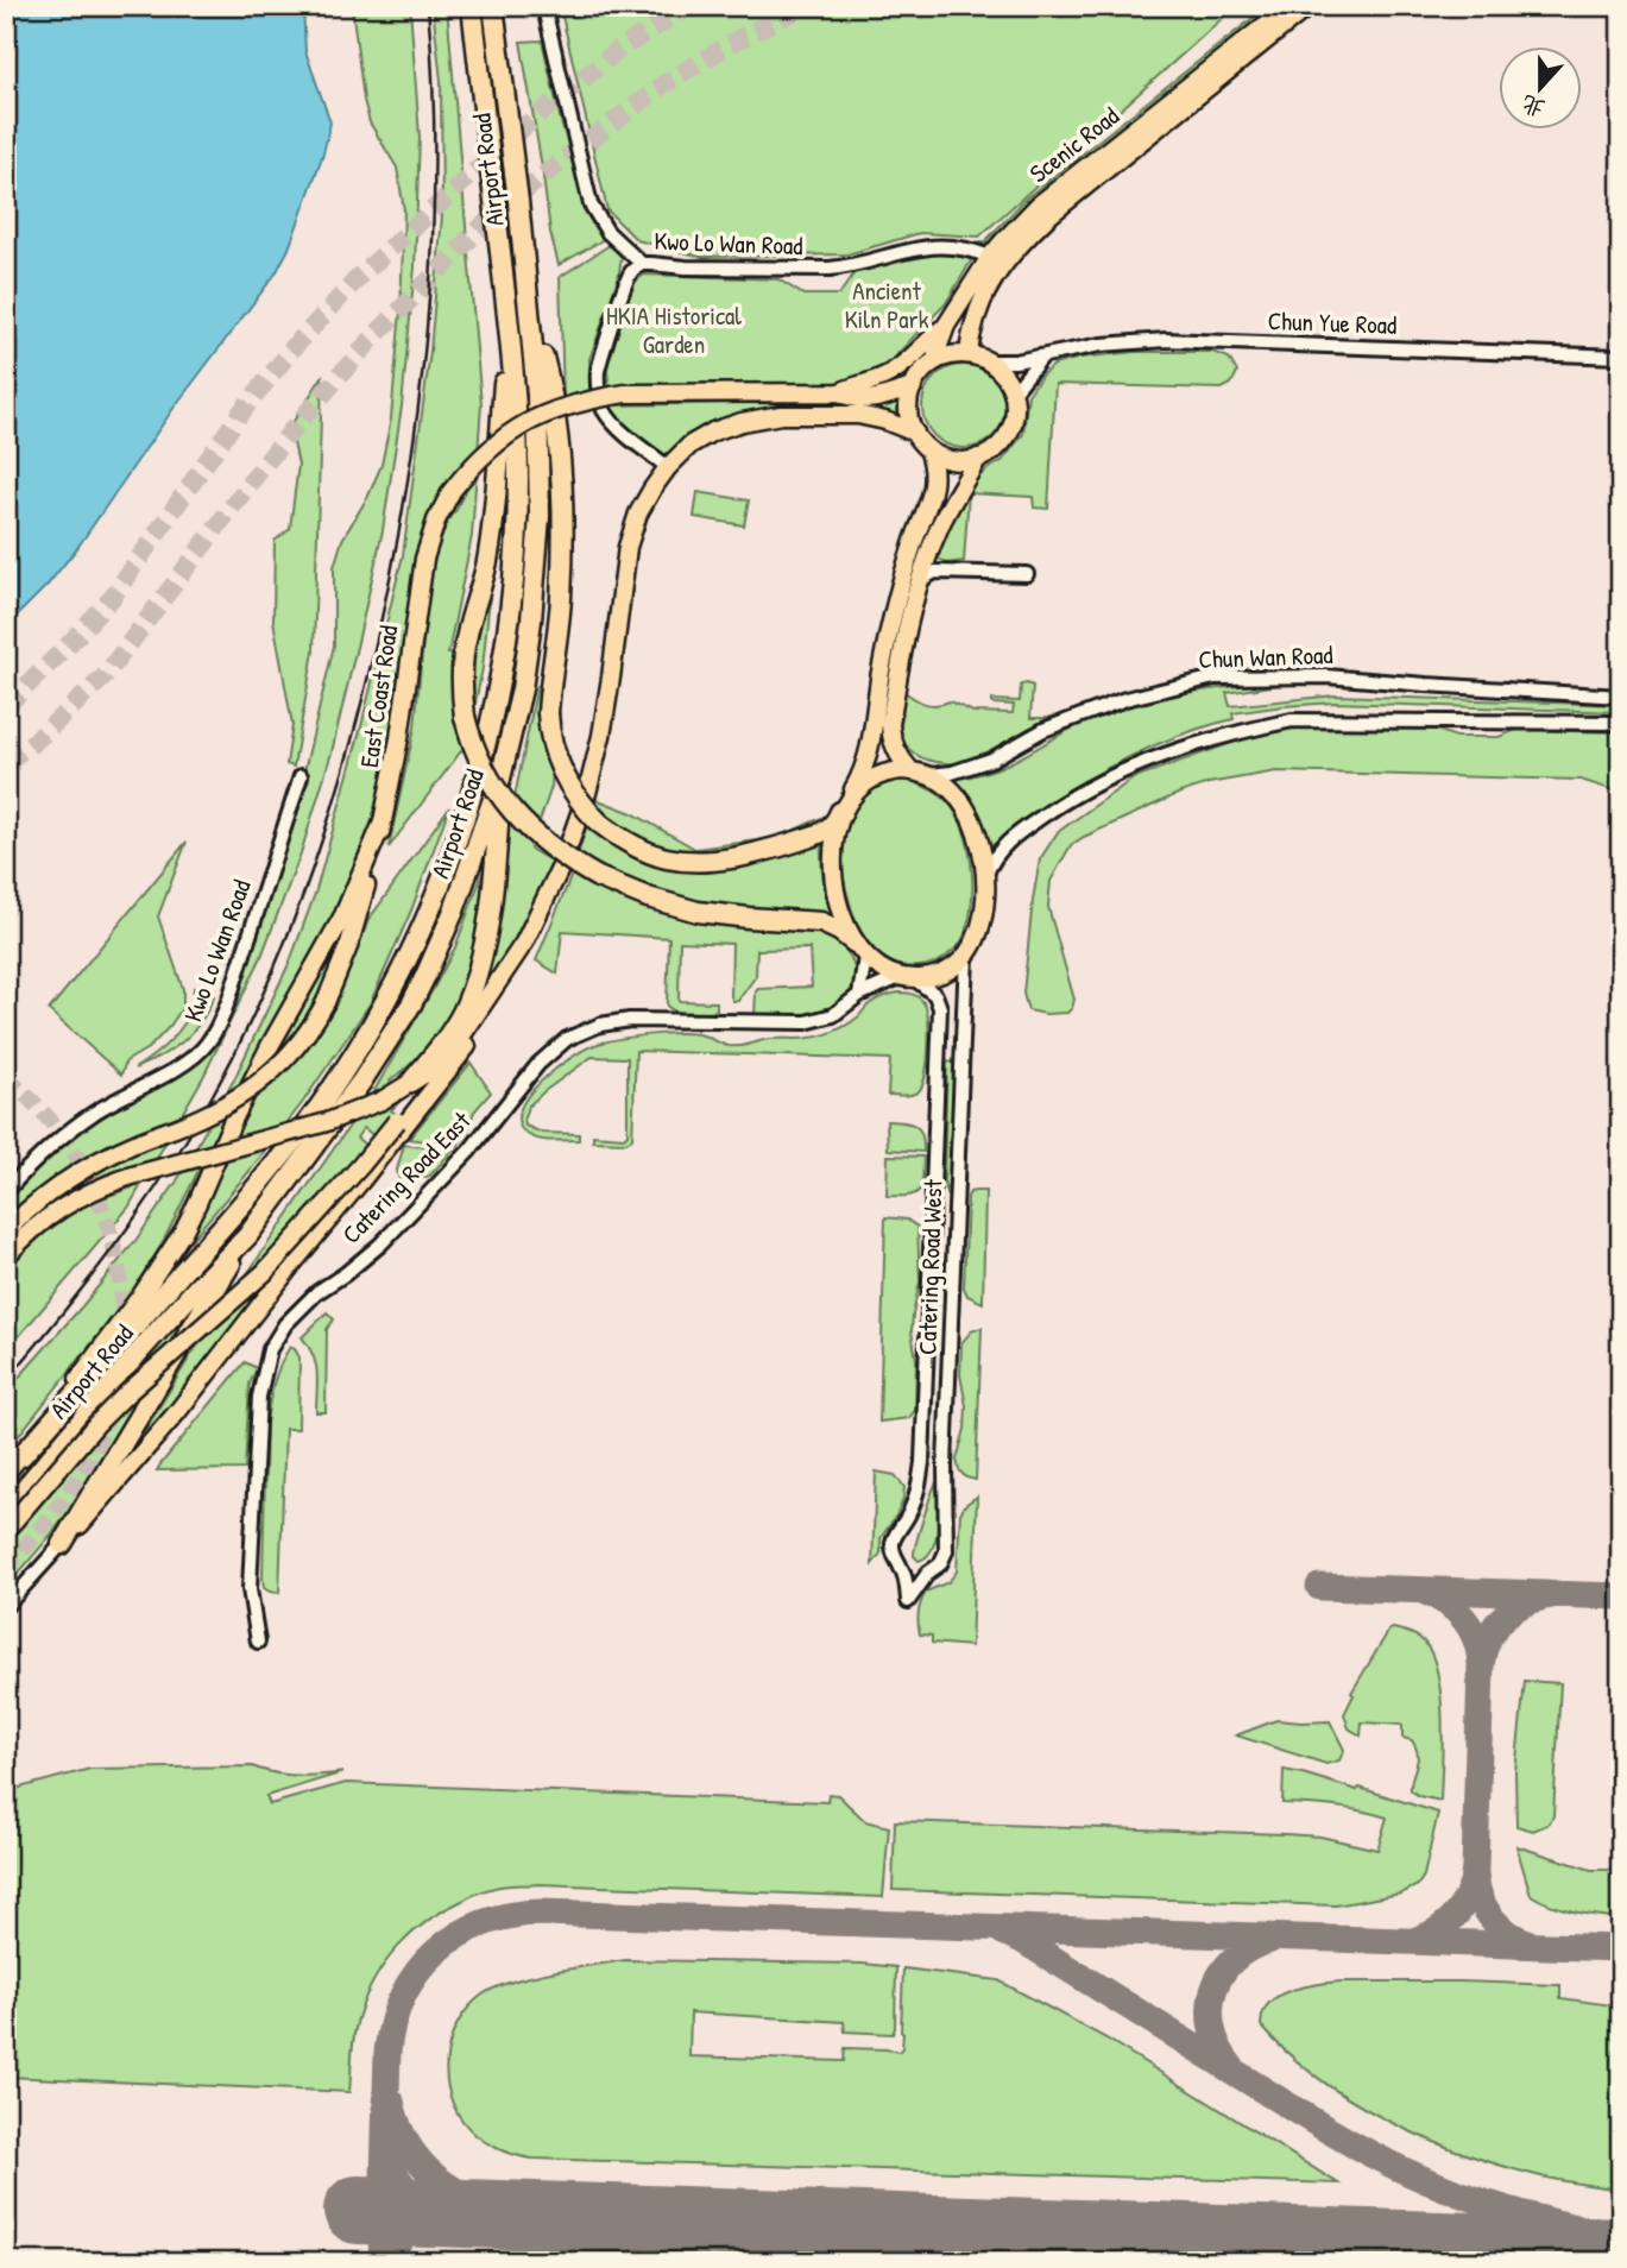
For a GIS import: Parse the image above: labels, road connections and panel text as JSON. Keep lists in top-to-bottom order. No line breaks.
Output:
{"streets":{"highway":["Airport Road"],"main road":["Scenic Road","East Coast Road"],"street":["Kwo Lo Wan Road","Chun Yue Road","Chun Wan Road","Catering Road East","Catering Road West"]},"crossings":[["Scenic Road","Kwo Lo Wan Road"],["Scenic Road","Chun Yue Road"],["Scenic Road","East Coast Road"],["Chun Yue Road","East Coast Road"],["Chun Wan Road","Catering Road East"],["Chun Wan Road","Catering Road West"],["Catering Road East","Catering Road West"]],"parks":["Ancient Kiln Park","HKIA Historical Garden"],"north":"bottom"}
